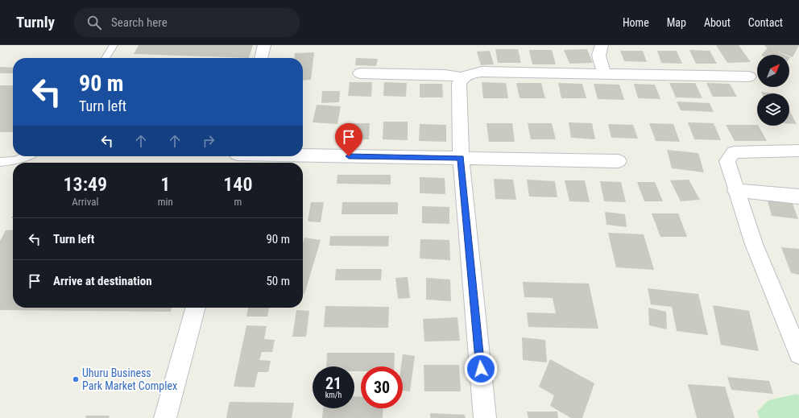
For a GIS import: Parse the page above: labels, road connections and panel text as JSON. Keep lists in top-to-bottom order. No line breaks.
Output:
{"places":["Uhuru Business Park Market Complex"],"north":"top right","page":{"header":"Turnly","search":"Search here","nav":["Home","Map","About","Contact"],"turn":["90 m","Turn left"],"eta":["13:49","Arrival","1","min","140","m"],"list":[{"name":"Turn left","value":"90 m"},{"name":"Arrive at destination","value":"50 m"}],"speed":"21 km/h","limit":"30"}}
